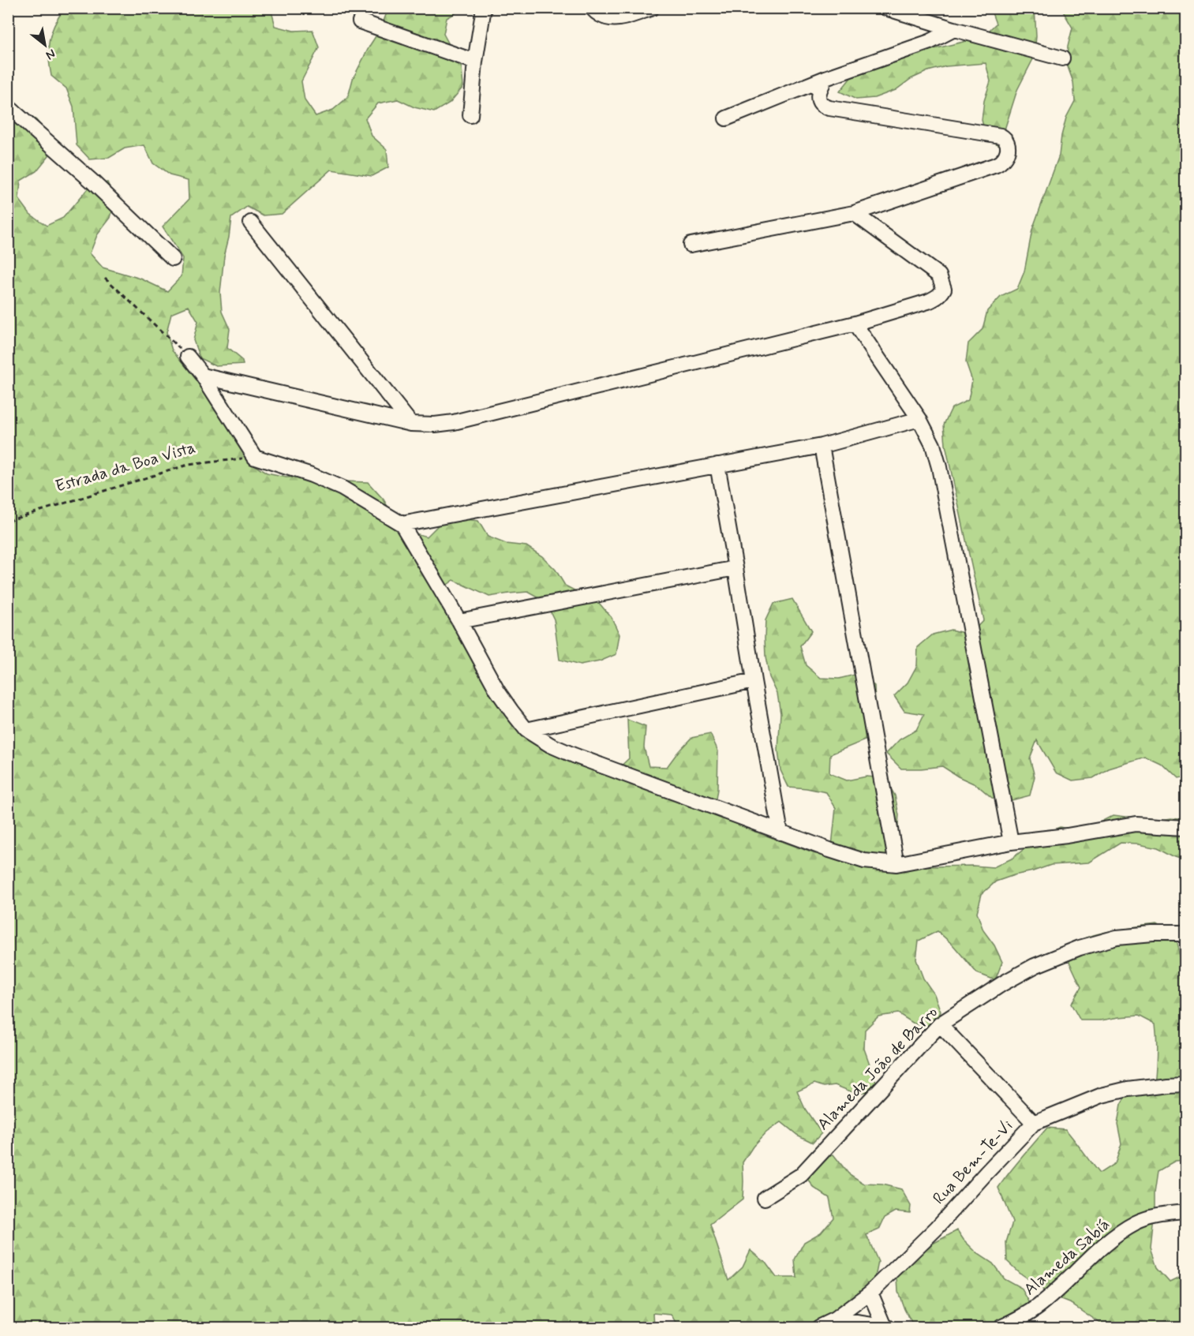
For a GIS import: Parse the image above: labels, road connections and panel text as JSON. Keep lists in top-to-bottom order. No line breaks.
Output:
{"streets":{"street":["Alameda João de Barro","Rua Bem-Te-Vi","Alameda Sabiá"],"path":["Estrada da Boa Vista"]},"north":"bottom right"}
